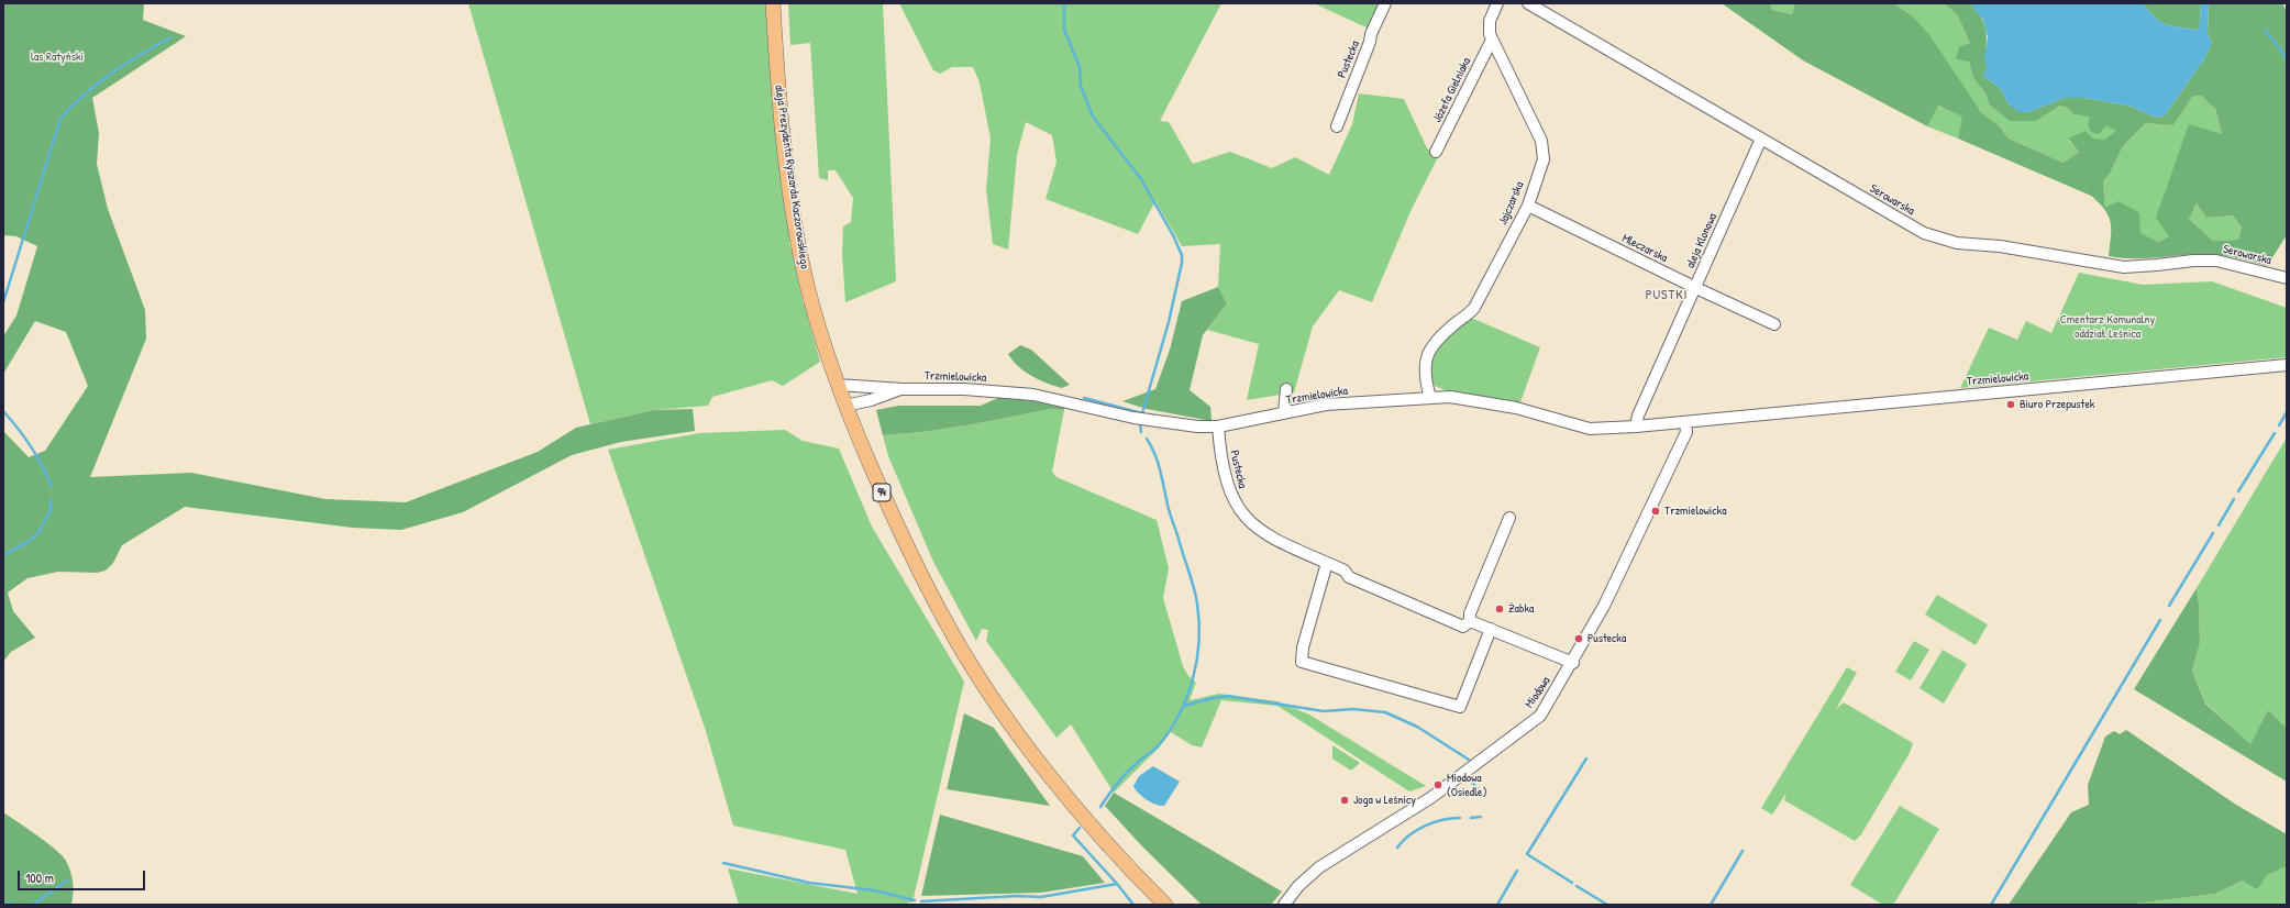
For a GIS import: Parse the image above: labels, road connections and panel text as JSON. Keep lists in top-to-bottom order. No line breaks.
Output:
{"streets":{"main road":["aleja Prezydenta Ryszarda Kaczorowskiego","94"],"street":["Pustecka","Józefa Gielniaka","Serowarska","Jajczarska","aleja Klonowa","Mleczarska","Trzmielowicka","Miodowa"]},"crossings":[["Pustecka","Trzmielowicka"],["Pustecka","Miodowa"],["Józefa Gielniaka","Jajczarska"],["aleja Prezydenta Ryszarda Kaczorowskiego","Trzmielowicka"],["Serowarska","aleja Klonowa"],["Jajczarska","Mleczarska"],["Jajczarska","Trzmielowicka"],["aleja Klonowa","Mleczarska"],["aleja Klonowa","Trzmielowicka"],["Trzmielowicka","Miodowa"]],"districts":["PUSTKI"],"parks":["las Ratyński","Cmentarz Komunalny oddział Leśnica"],"places":["Biuro Przepustek","Trzmielowicka","Żabka","Pustecka","Miodowa (Osiedle)","Joga w Leśnicy"],"scale_bar":"100 m"}
